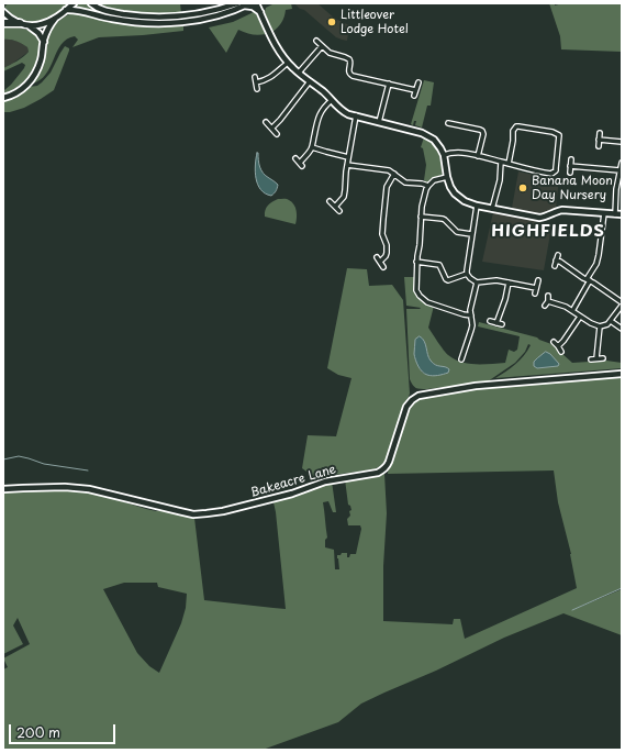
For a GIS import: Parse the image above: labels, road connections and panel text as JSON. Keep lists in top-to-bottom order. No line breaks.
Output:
{"streets":{"street":["Bakeacre Lane"]},"districts":["HIGHFIELDS"],"places":["Littleover Lodge Hotel","Banana Moon Day Nursery"],"scale_bar":"200 m"}
